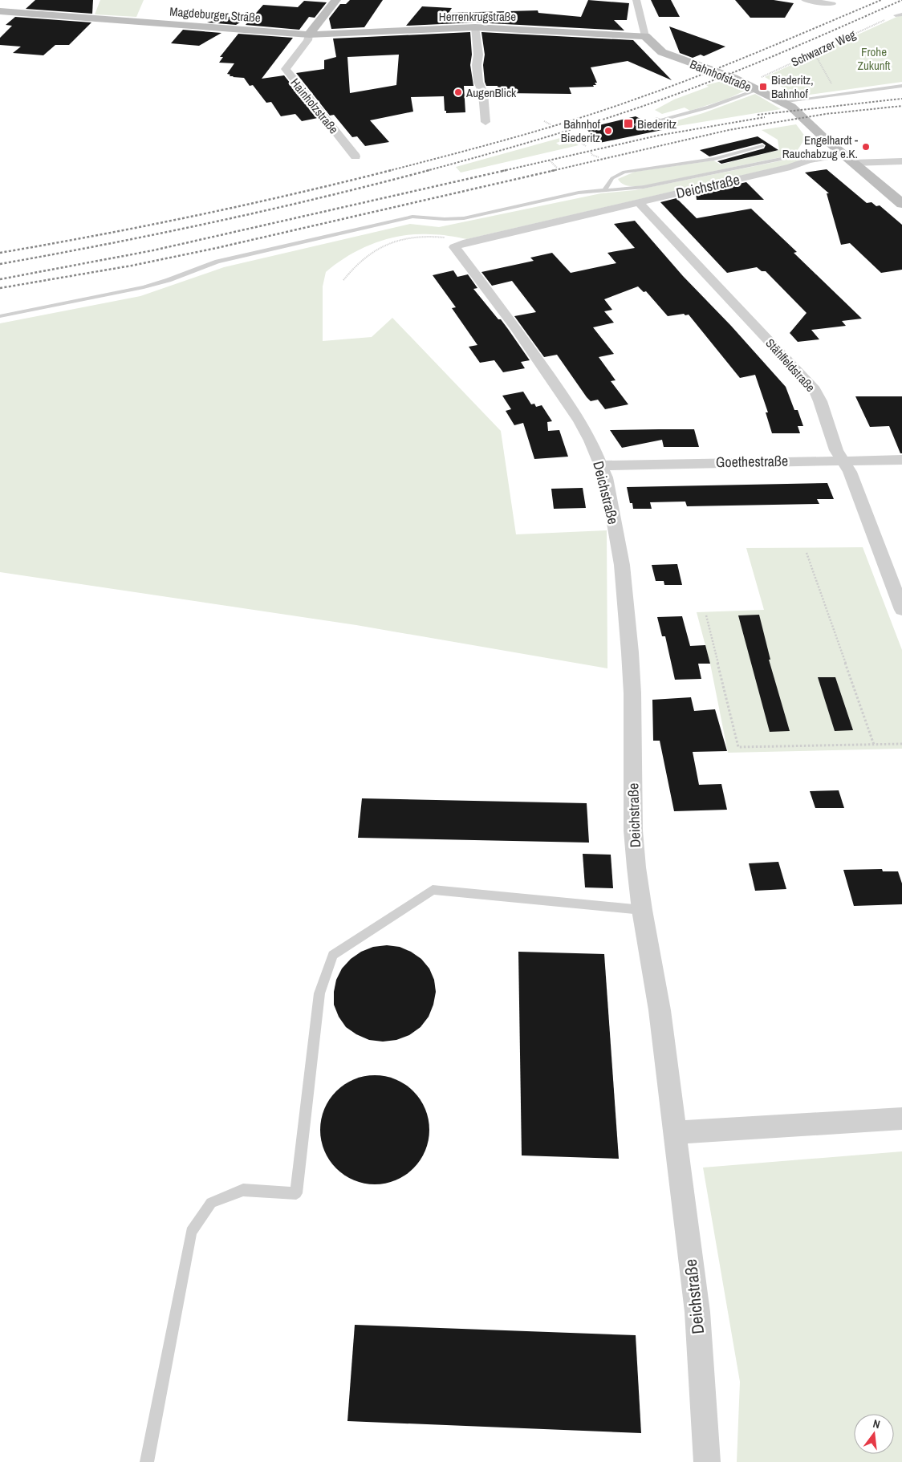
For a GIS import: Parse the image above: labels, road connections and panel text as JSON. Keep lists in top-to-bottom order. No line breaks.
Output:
{"streets":{"street":["Magdeburger Straße","Herrenkrugstraße","Bahnhofstraße","Hainholzstraße","Deichstraße","Stählfeldstraße","Goethestraße"],"path":["Schwarzer Weg"]},"crossings":[["Magdeburger Straße","Herrenkrugstraße"],["Magdeburger Straße","Hainholzstraße"],["Herrenkrugstraße","Bahnhofstraße"],["Herrenkrugstraße","Hainholzstraße"],["Schwarzer Weg","Bahnhofstraße"],["Bahnhofstraße","Deichstraße"],["Deichstraße","Stählfeldstraße"],["Deichstraße","Goethestraße"],["Stählfeldstraße","Goethestraße"]],"parks":["Frohe Zukunft"],"places":{"transit":["Biederitz, Bahnhof","Biederitz"],"other":["AugenBlick","Bahnhof Biederitz","Engelhardt - Rauchabzug e.K."]},"north":"top"}
